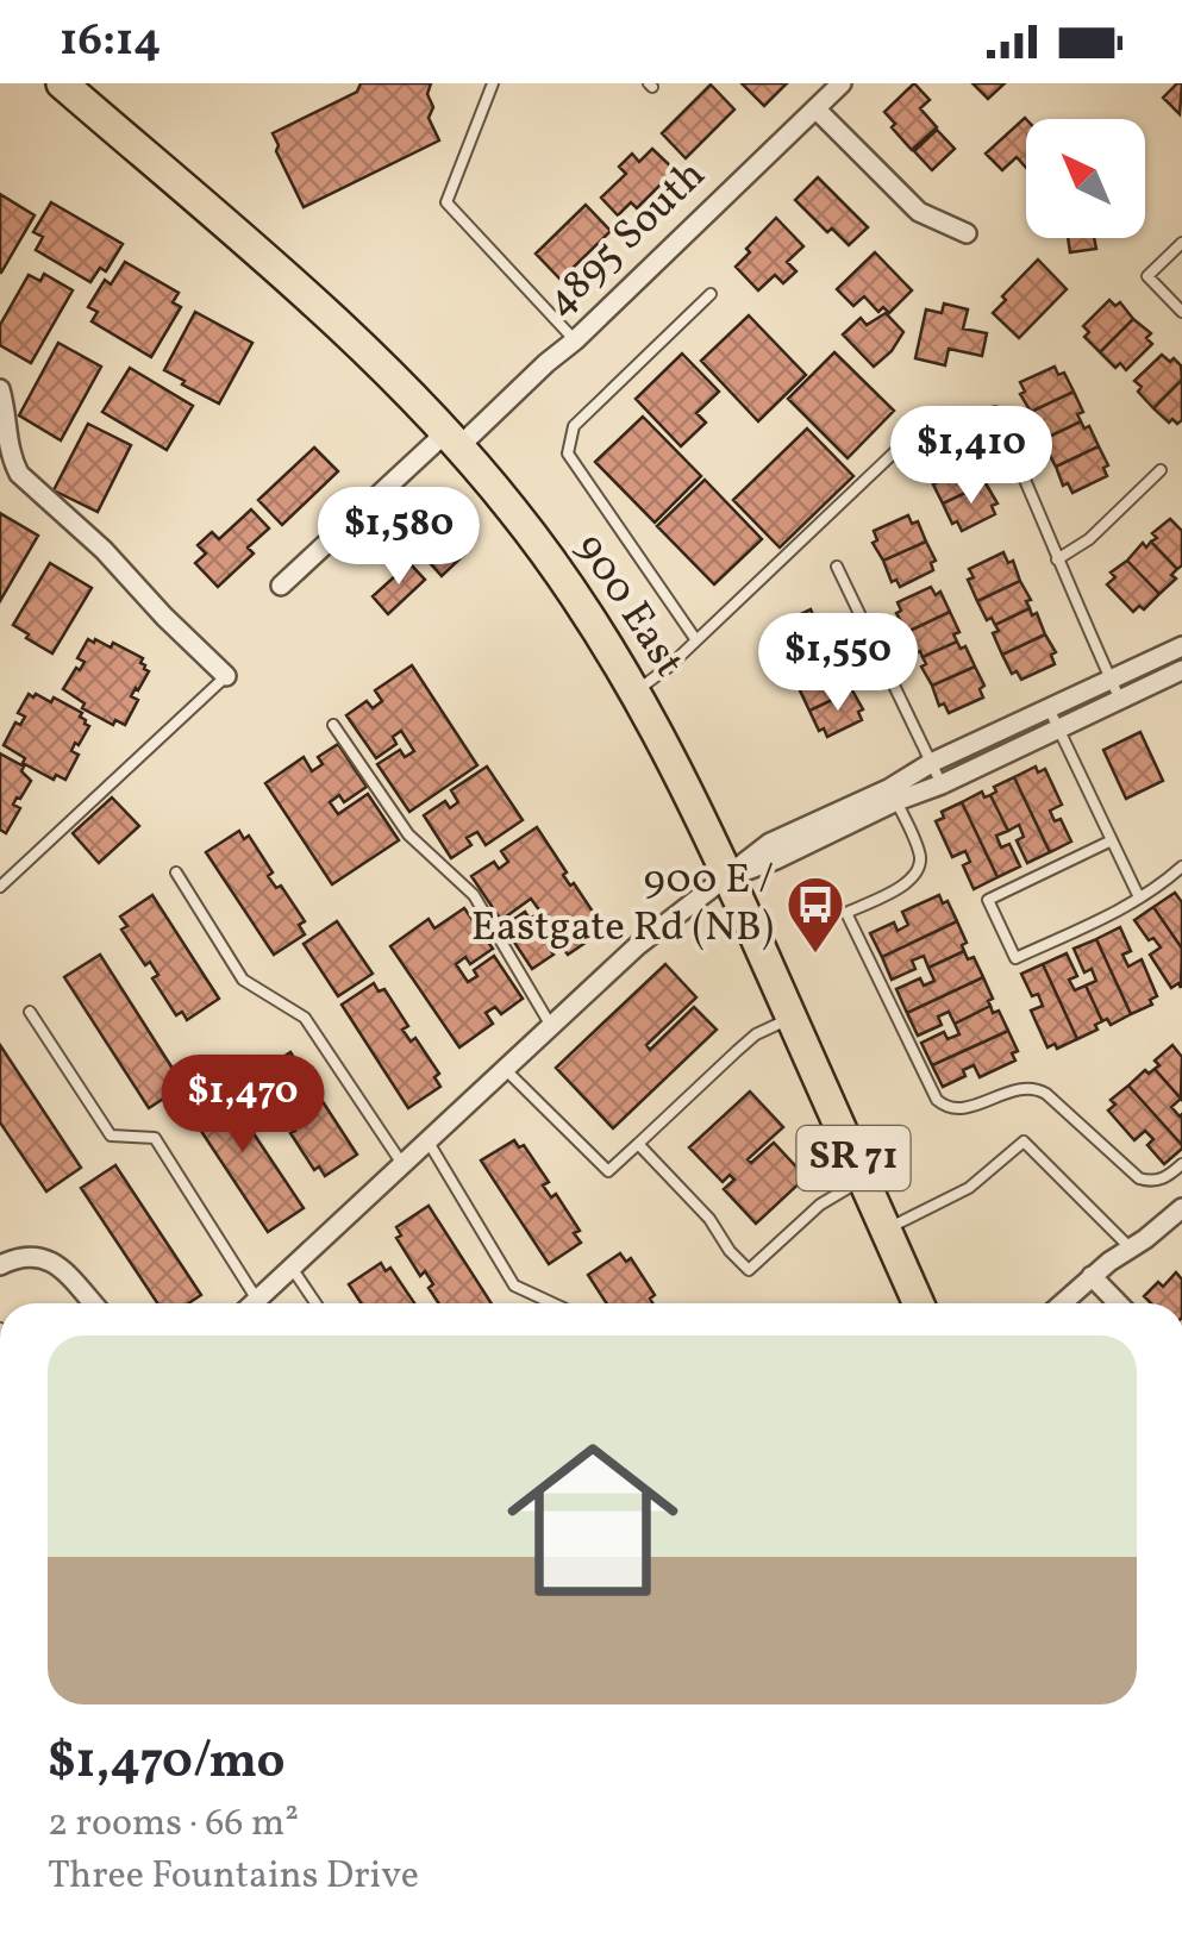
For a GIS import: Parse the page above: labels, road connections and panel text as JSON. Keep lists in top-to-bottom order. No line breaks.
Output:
{"streets":{"main road":["900 East","SR 71"],"street":["4895 South"]},"crossings":[["4895 South","900 East"]],"places":{"bus stop":["900 E / Eastgate Rd (NB)"]},"north":"top left","page":{"status":"16:14","price":["$1,410","$1,580","$1,550","$1,470"],"list":[{"name":"$1,470/mo","note":"2 rooms · 66 m² · Three Fountains Drive"}]}}
